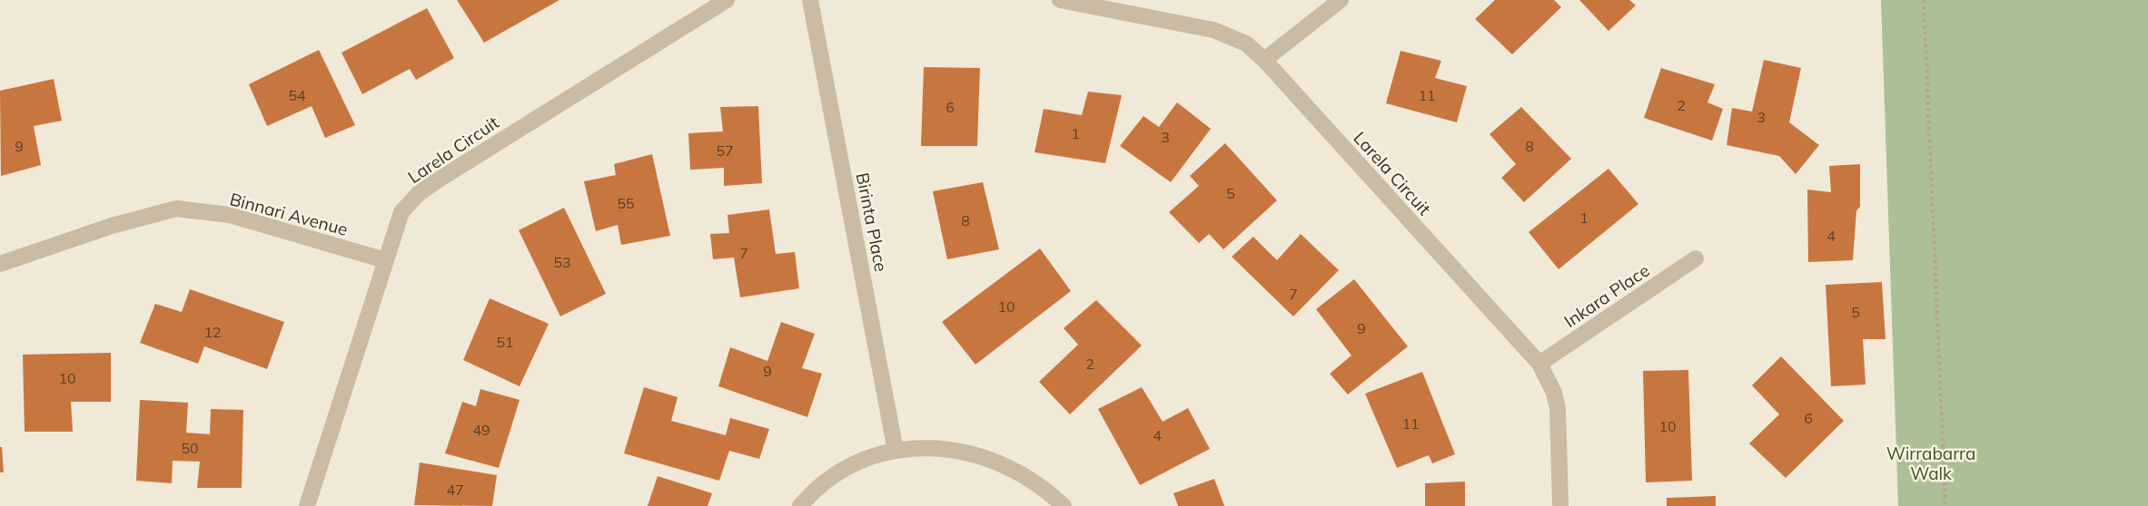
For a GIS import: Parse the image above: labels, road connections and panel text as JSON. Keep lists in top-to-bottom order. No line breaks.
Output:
{"streets":{"street":["Larela Circuit","Binnari Avenue","Birinta Place","Inkara Place"]},"crossings":[["Larela Circuit","Binnari Avenue"],["Larela Circuit","Inkara Place"]],"parks":["Wirrabarra Walk"],"house_numbers":["54","11","2","6","3","1","3","9","8","57","5","55","1","8","4","7","53","7","10","5","9","12","51","2","9","10","6","11","10","49","4","50","47"]}
